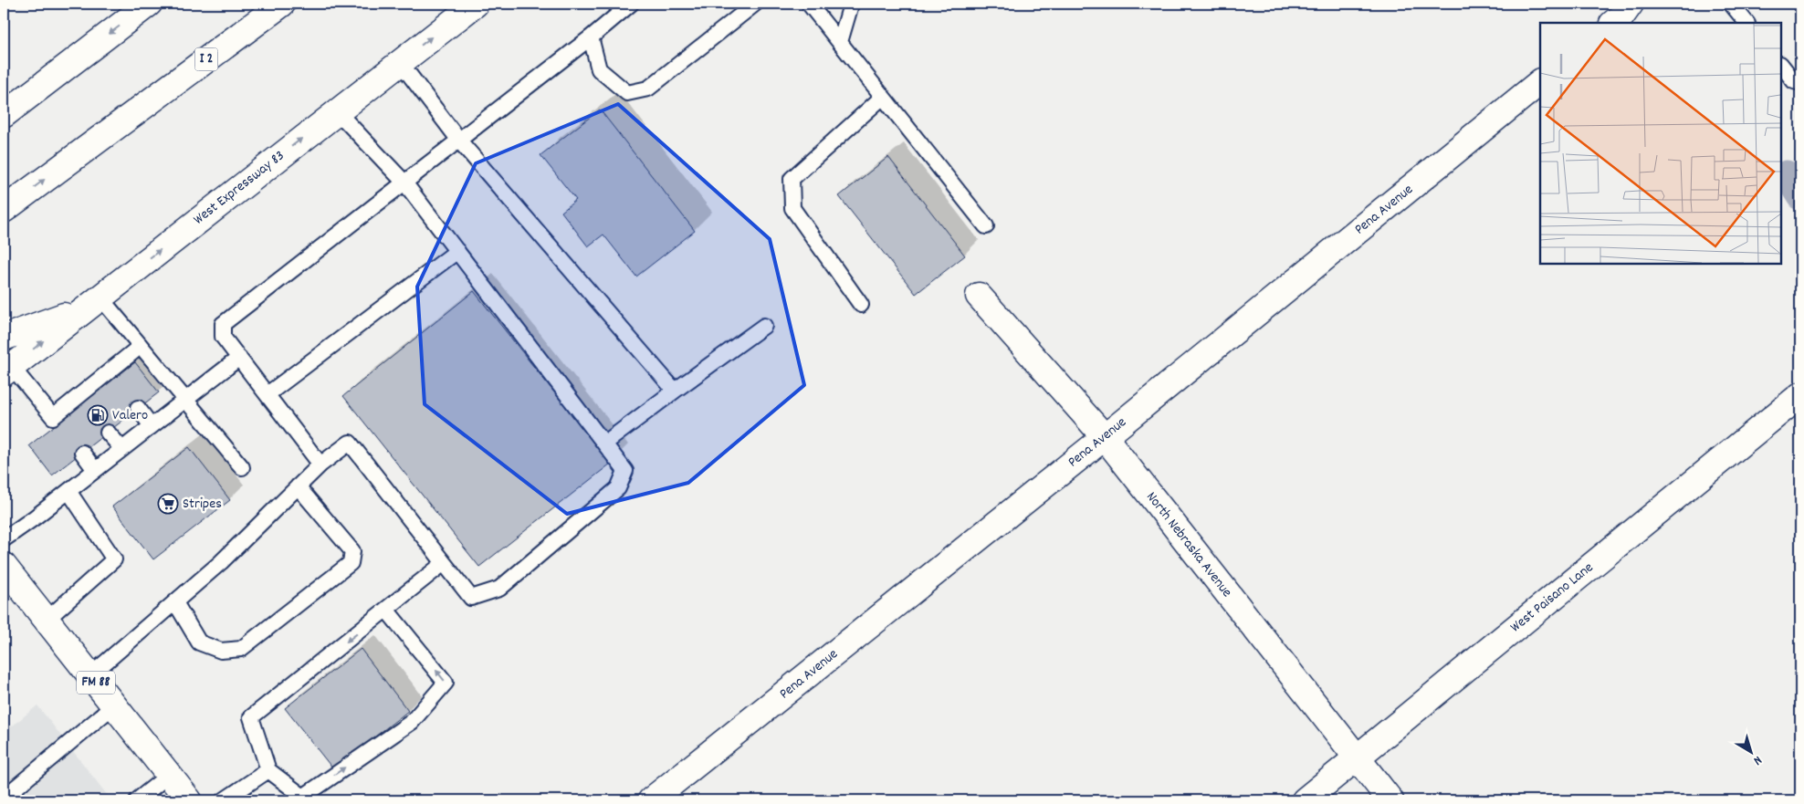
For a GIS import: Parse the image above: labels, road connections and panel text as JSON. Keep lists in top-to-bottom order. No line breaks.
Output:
{"streets":{"main road":["I 2","West Expressway 83","Pena Avenue","North Nebraska Avenue","West Paisano Lane","FM 88"]},"crossings":[["Pena Avenue","North Nebraska Avenue"],["North Nebraska Avenue","West Paisano Lane"]],"places":{"fuel station":["Valero"],"supermarket":["Stripes"]},"north":"bottom right"}
